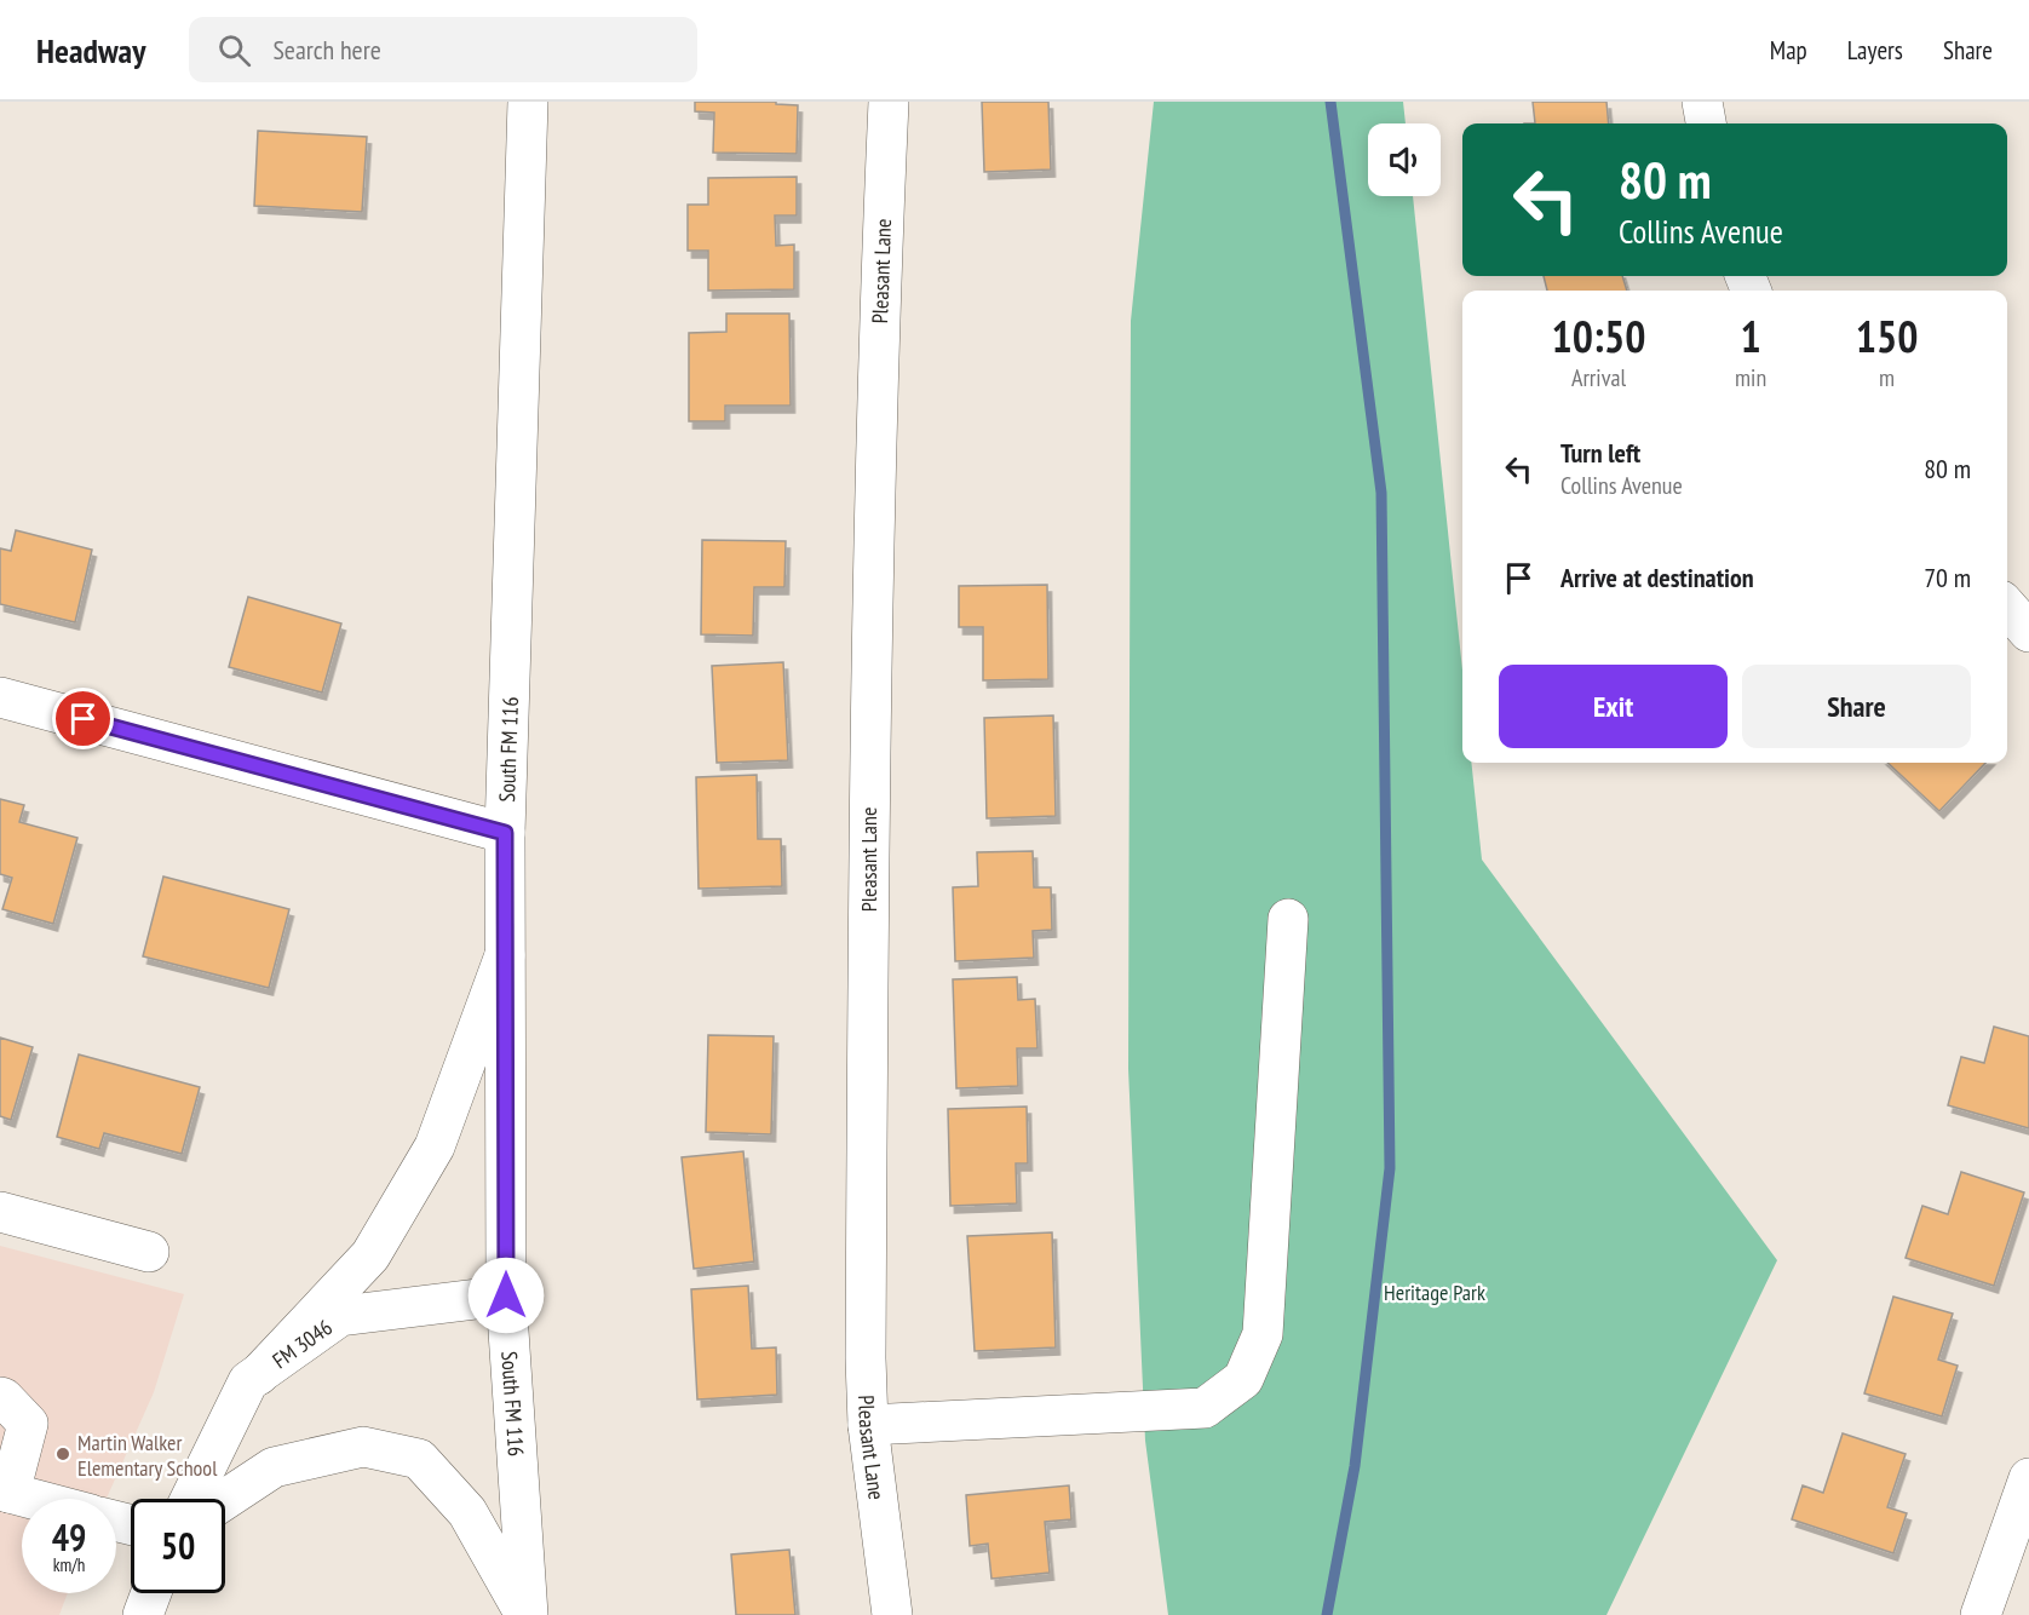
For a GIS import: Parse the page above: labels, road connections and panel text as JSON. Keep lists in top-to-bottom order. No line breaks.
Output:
{"streets":{"street":["Pleasant Lane","South FM 116","FM 3046"]},"crossings":[["South FM 116","FM 3046"]],"parks":["Heritage Park"],"places":["Martin Walker Elementary School"],"page":{"header":"Headway","search":"Search here","nav":["Map","Layers","Share"],"turn":["80 m","Collins Avenue"],"eta":["10:50","Arrival","1","min","150","m"],"list":[{"name":"Turn left","note":"Collins Avenue","value":"80 m"},{"name":"Arrive at destination","value":"70 m"}],"buttons":["Exit","Share"],"speed":"49 km/h","limit":"50"}}
